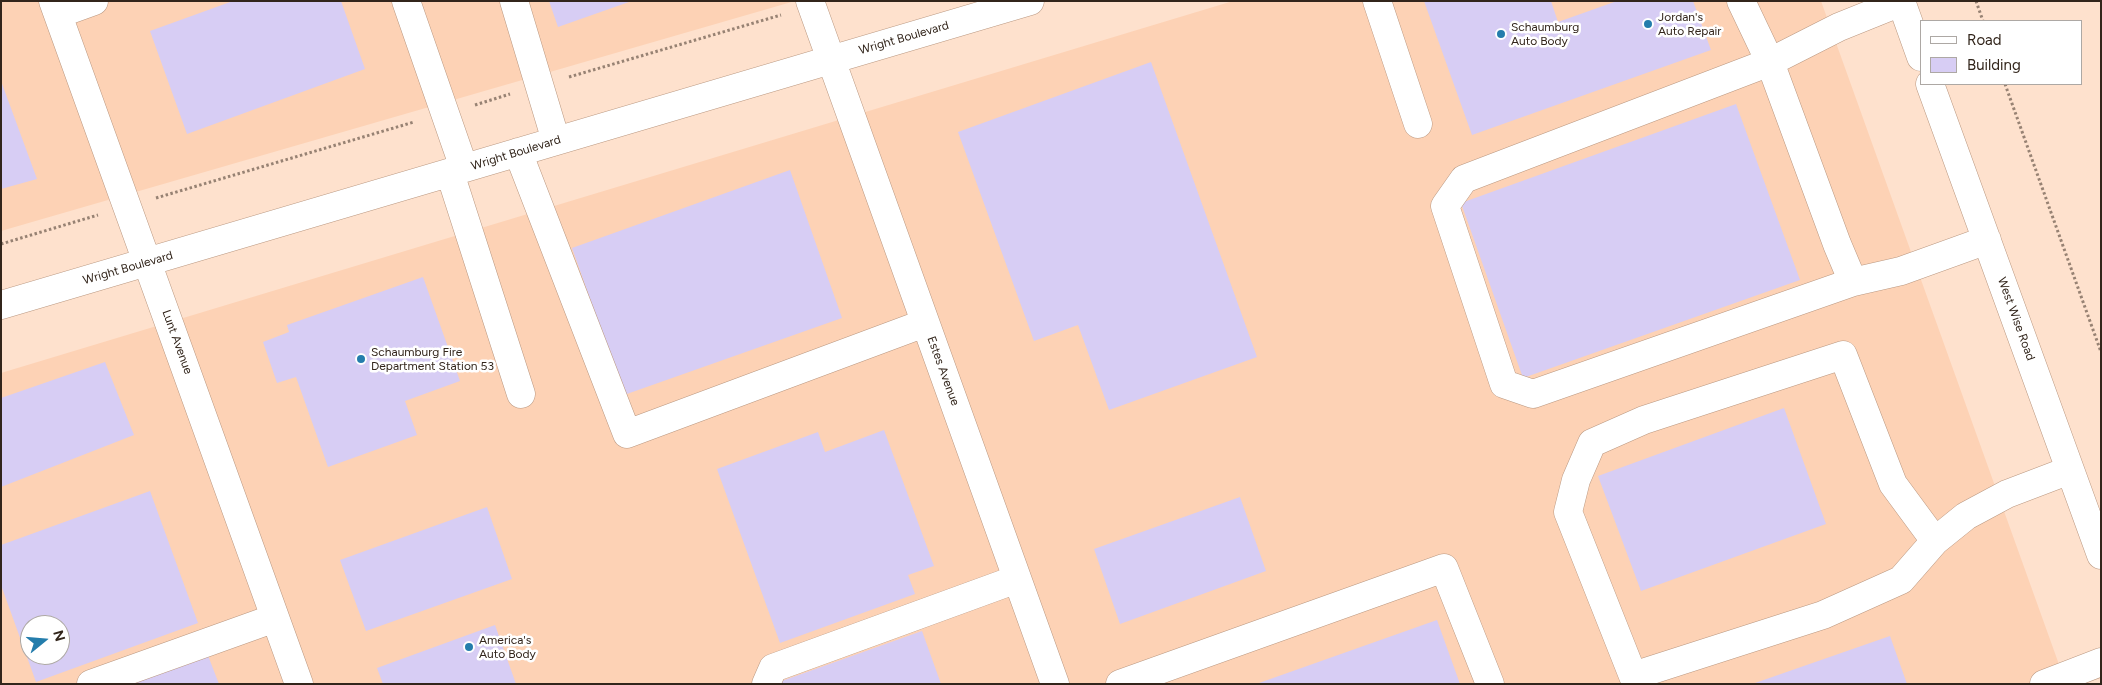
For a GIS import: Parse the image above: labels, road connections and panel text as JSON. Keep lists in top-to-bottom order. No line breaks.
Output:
{"streets":{"street":["Wright Boulevard","West Wise Road","Lunt Avenue","Estes Avenue"]},"crossings":[["Wright Boulevard","Lunt Avenue"],["Wright Boulevard","Estes Avenue"]],"places":["Jordan's Auto Repair","Schaumburg Auto Body","Schaumburg Fire Department Station 53","America's Auto Body"],"legend":["Road","Building"],"north":"right"}
